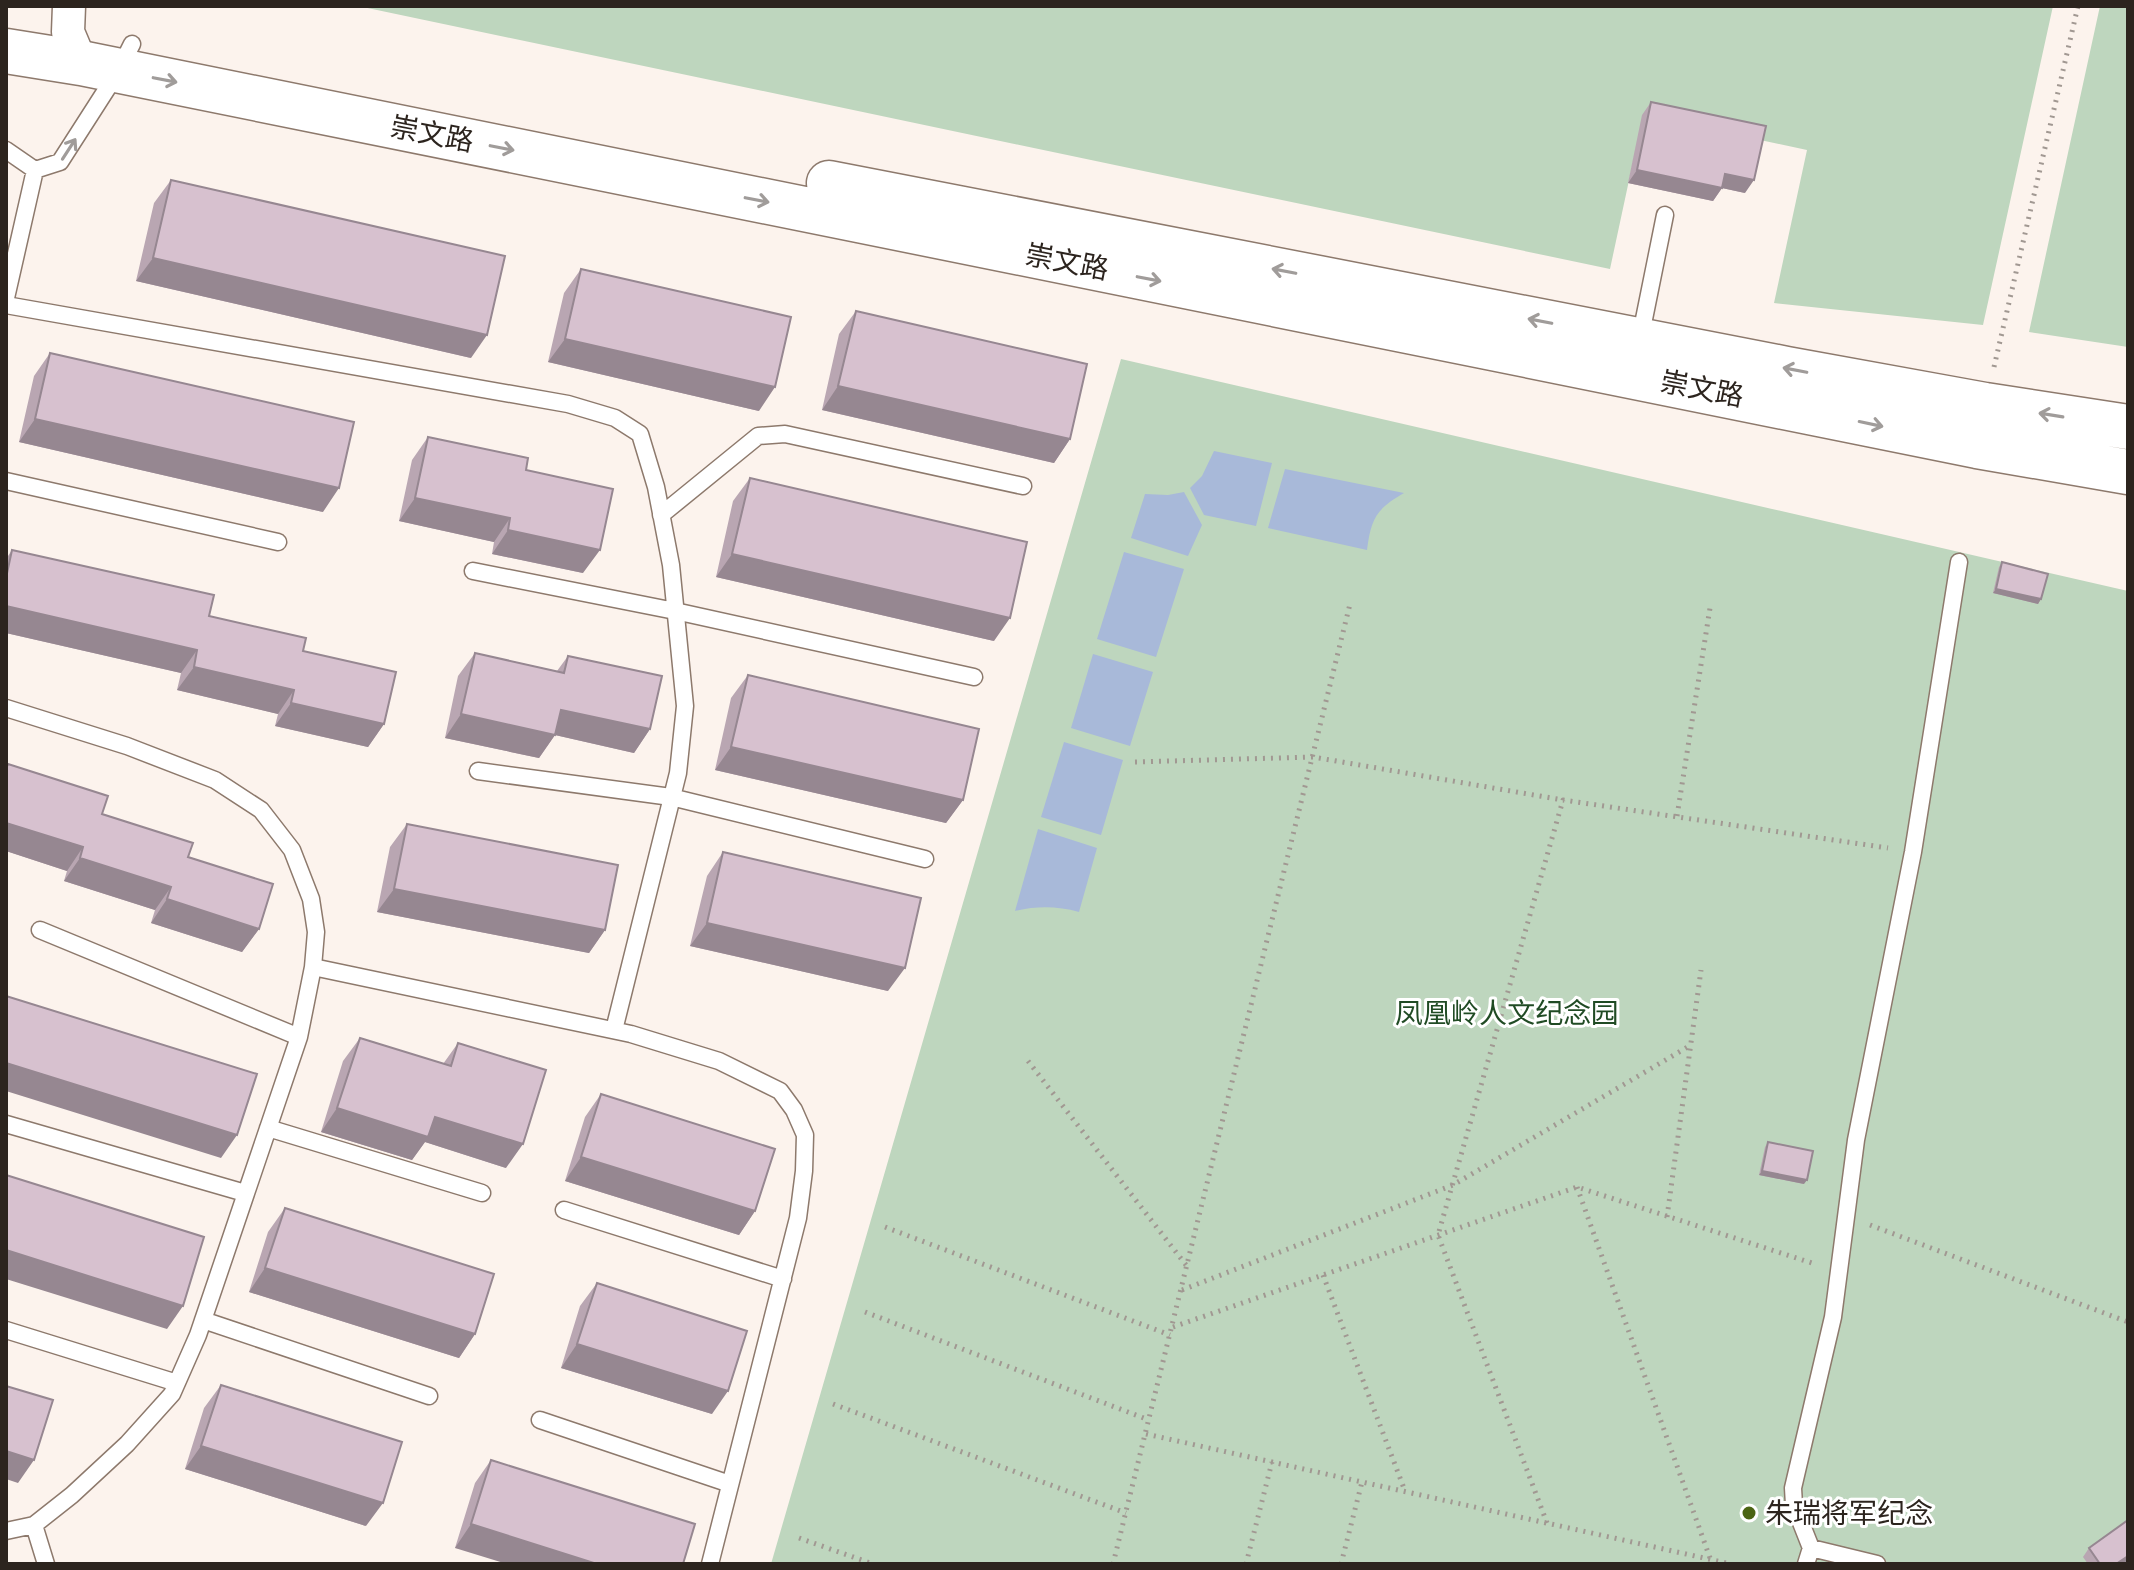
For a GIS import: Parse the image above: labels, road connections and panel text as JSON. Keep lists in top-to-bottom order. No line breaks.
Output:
{"streets":{"street":["崇文路"]},"parks":["凤凰岭人文纪念园"],"places":["朱瑞将军纪念"]}
